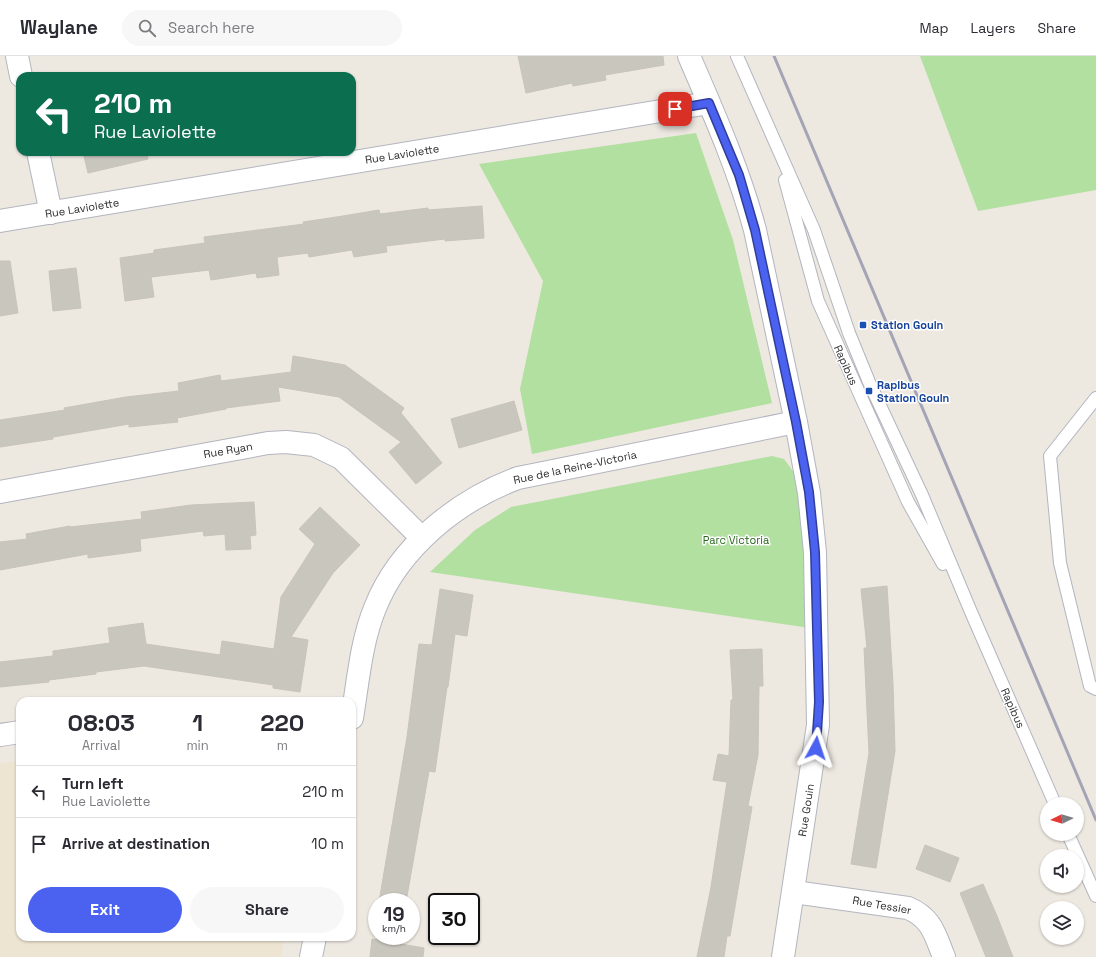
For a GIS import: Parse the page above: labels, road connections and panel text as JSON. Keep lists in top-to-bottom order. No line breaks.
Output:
{"streets":{"street":["Rue Laviolette","Rue Ryan","Rue de la Reine-Victoria","Rue Gouin","Rue Tessier"],"lane":["Rapibus"]},"crossings":[["Rue Laviolette","Rue Gouin"],["Rue Ryan","Rue de la Reine-Victoria"],["Rue de la Reine-Victoria","Rue Gouin"],["Rue Gouin","Rue Tessier"]],"parks":["Parc Victoria"],"places":{"transit":["Station Gouin","Rapibus Station Gouin"]},"north":"left","page":{"header":"Waylane","search":"Search here","nav":["Map","Layers","Share"],"turn":["210 m","Rue Laviolette"],"eta":["08:03","Arrival","1","min","220","m"],"list":[{"name":"Turn left","note":"Rue Laviolette","value":"210 m"},{"name":"Arrive at destination","value":"10 m"}],"buttons":["Exit","Share"],"speed":"19 km/h","limit":"30"}}
